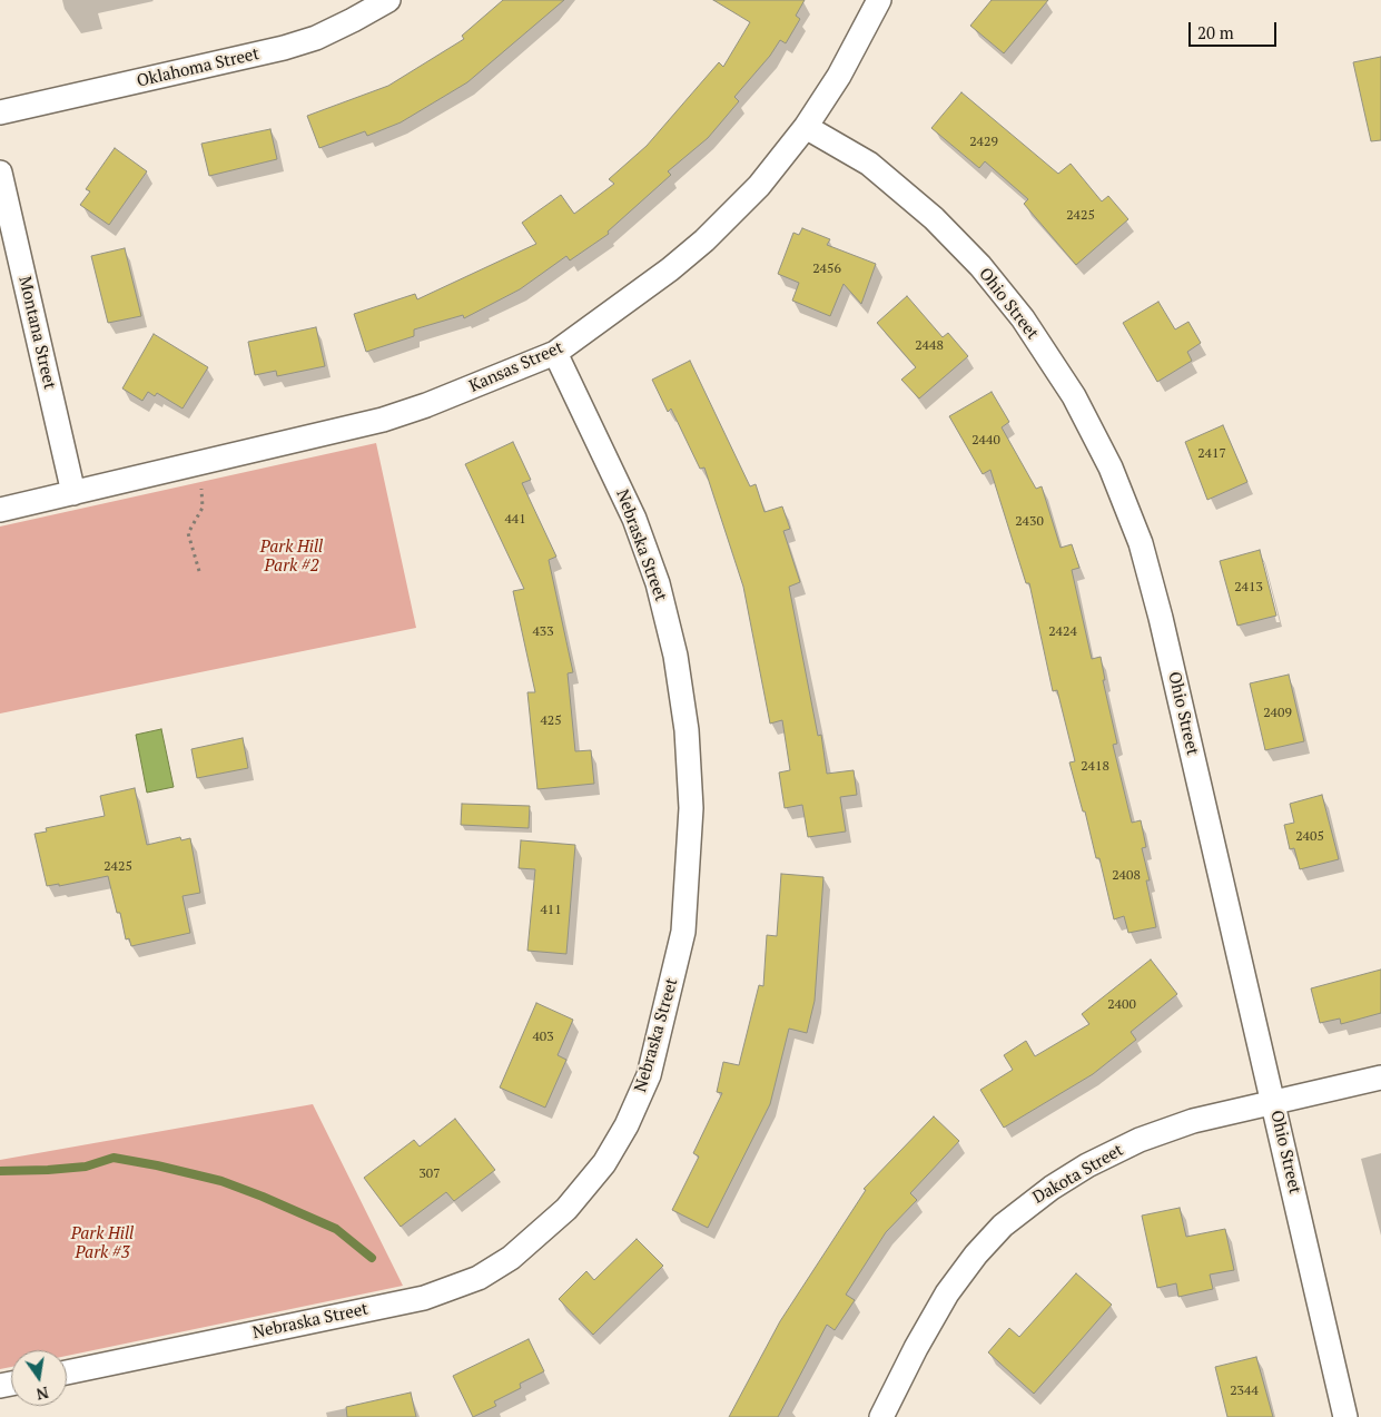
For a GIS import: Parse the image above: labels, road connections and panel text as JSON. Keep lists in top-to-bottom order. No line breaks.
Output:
{"streets":{"street":["Oklahoma Street","Ohio Street","Montana Street","Kansas Street","Nebraska Street","Dakota Street"]},"crossings":[["Ohio Street","Kansas Street"],["Ohio Street","Dakota Street"],["Montana Street","Kansas Street"],["Kansas Street","Nebraska Street"]],"parks":["Park Hill Park #2","Park Hill Park #3"],"house_numbers":["2429","2425","2456","2448","2440","2417","441","2430","2413","433","2424","2409","425","2418","2405","2425","2408","411","2400","403","307","2344"],"scale_bar":"20 m","north":"bottom"}
